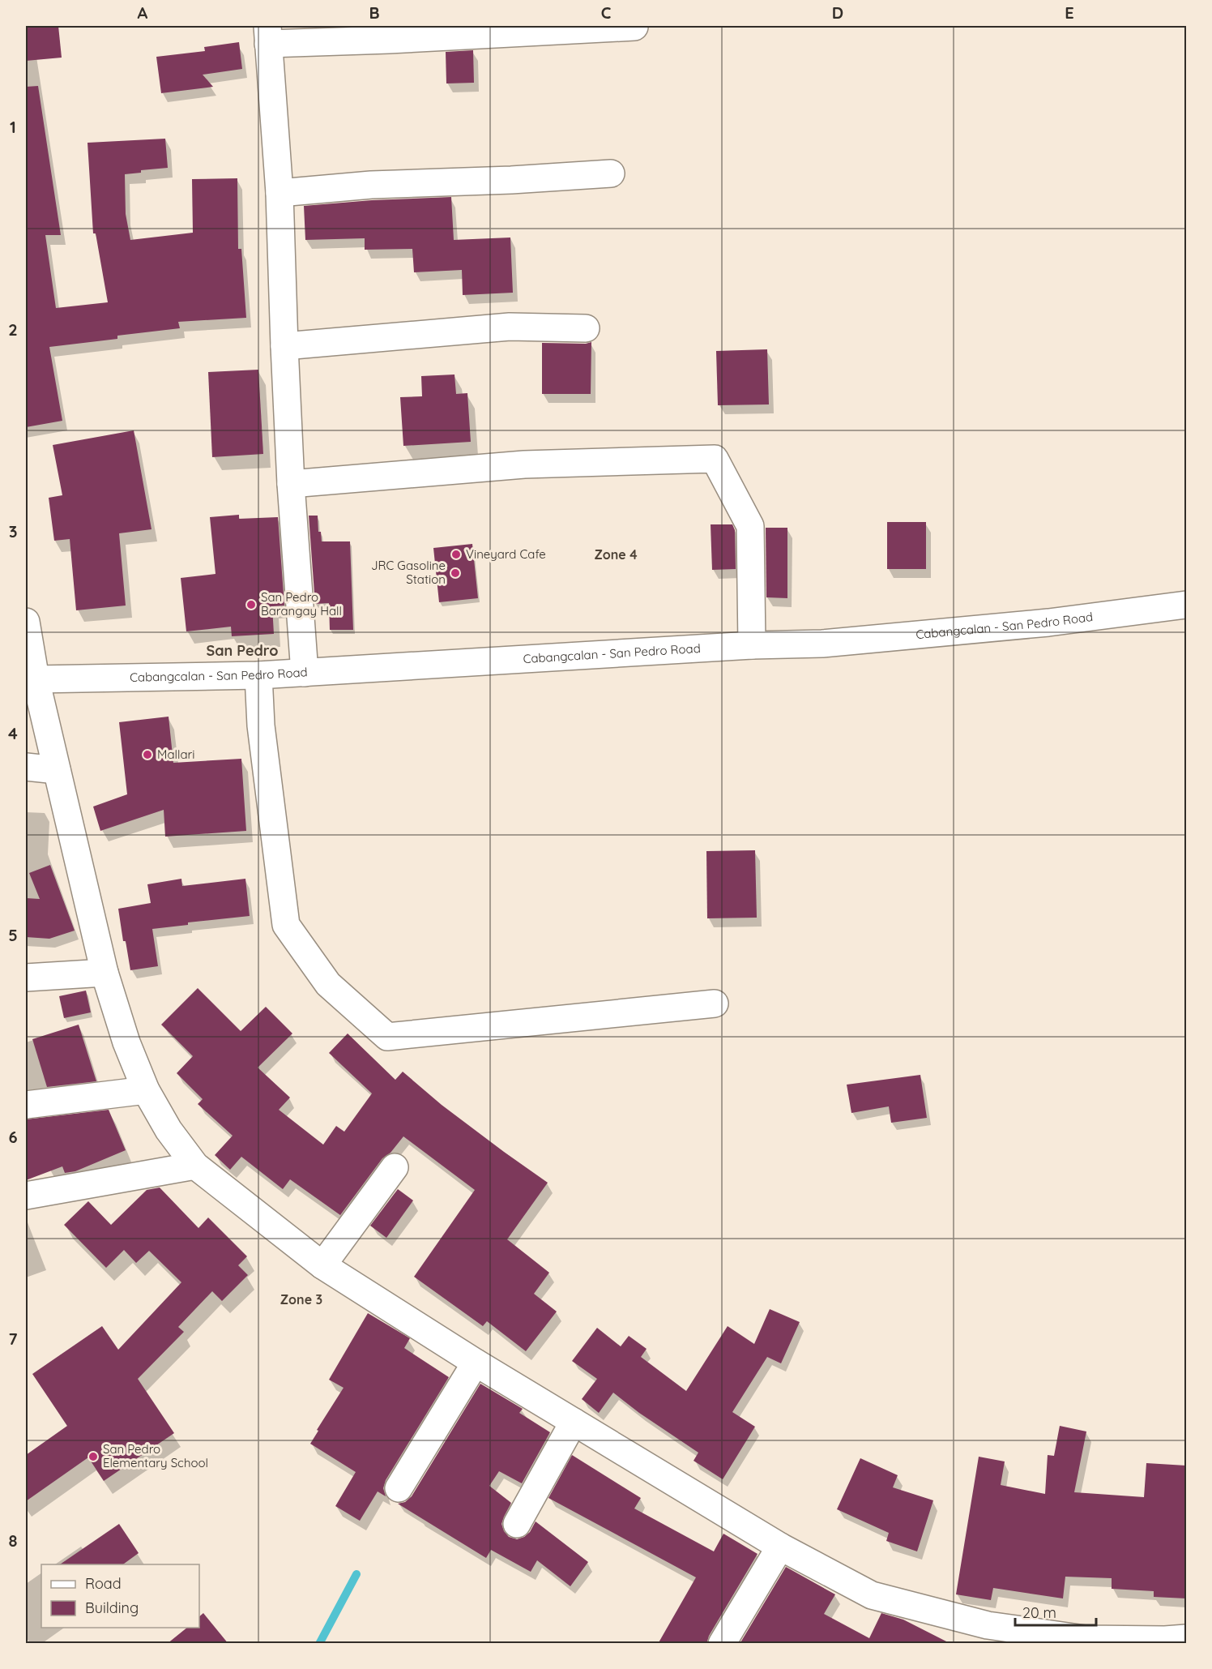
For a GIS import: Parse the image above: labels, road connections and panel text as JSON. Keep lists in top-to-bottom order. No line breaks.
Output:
{"streets":{"street":["Cabangcalan - San Pedro Road"]},"districts":["Zone 4","San Pedro","Zone 3"],"places":["Vineyard Cafe","JRC Gasoline Station","San Pedro Barangay Hall","Mallari","San Pedro Elementary School"],"legend":["Road","Building"],"scale_bar":"20 m","grid":{"columns":["A","B","C","D","E"],"rows":["1","2","3","4","5","6","7","8"]}}
